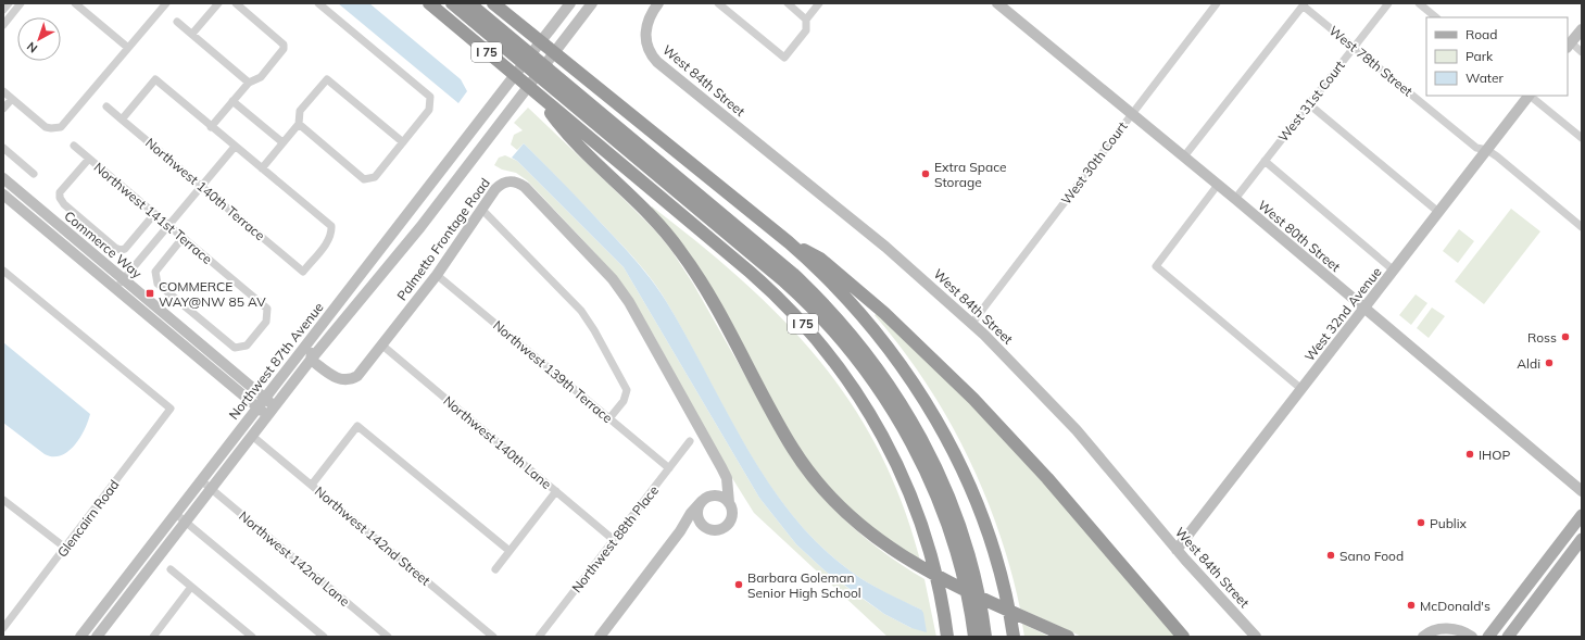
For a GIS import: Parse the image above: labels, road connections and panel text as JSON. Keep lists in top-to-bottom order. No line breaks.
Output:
{"streets":{"highway":["I 75"],"street":["West 78th Street","West 84th Street","West 31st Court","West 30th Court","Northwest 140th Terrace","Northwest 141st Terrace","West 80th Street","Palmetto Frontage Road","Commerce Way","West 32nd Avenue","Northwest 87th Avenue","Northwest 139th Terrace","Northwest 140th Lane","Glencairn Road","Northwest 142nd Street","Northwest 88th Place","Northwest 142nd Lane"]},"crossings":[["West 78th Street","West 31st Court"],["West 78th Street","West 32nd Avenue"],["West 84th Street","West 30th Court"],["West 84th Street","West 32nd Avenue"],["West 31st Court","West 80th Street"],["West 30th Court","West 80th Street"],["West 80th Street","West 32nd Avenue"],["Palmetto Frontage Road","Northwest 87th Avenue"],["Palmetto Frontage Road","Northwest 139th Terrace"],["Palmetto Frontage Road","Northwest 140th Lane"],["Commerce Way","Northwest 87th Avenue"],["Northwest 87th Avenue","Northwest 142nd Street"],["Northwest 87th Avenue","Northwest 142nd Lane"],["Northwest 139th Terrace","Northwest 88th Place"],["Northwest 140th Lane","Northwest 88th Place"]],"places":{"other":["Extra Space Storage","Ross","Aldi","IHOP","Publix","Sano Food","Barbara Goleman Senior High School","McDonald's"],"transit":["COMMERCE WAY@NW 85 AV"]},"legend":["Road","Park","Water"],"north":"bottom left"}
